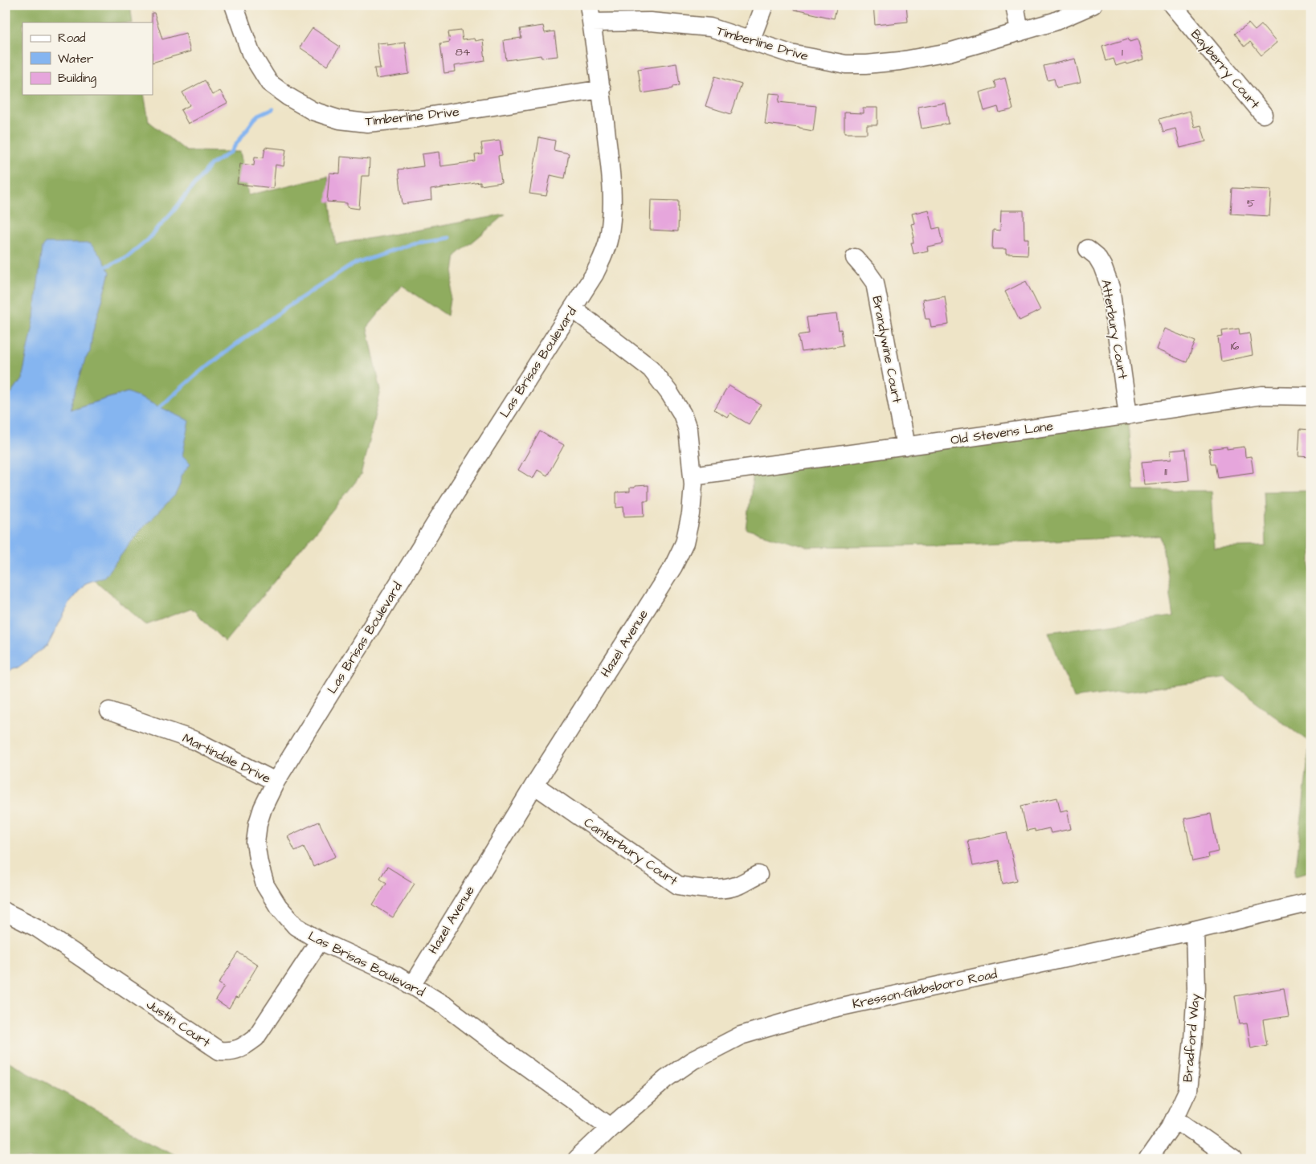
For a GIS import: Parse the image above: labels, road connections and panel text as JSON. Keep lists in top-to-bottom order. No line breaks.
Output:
{"streets":{"street":["Timberline Drive","Bayberry Court","Atterbury Court","Brandywine Court","Las Brisas Boulevard","Old Stevens Lane","Hazel Avenue","Martindale Drive","Canterbury Court","Kresson-Gibbsboro Road","Justin Court","Bradford Way"]},"crossings":[["Timberline Drive","Las Brisas Boulevard"],["Atterbury Court","Old Stevens Lane"],["Brandywine Court","Old Stevens Lane"],["Las Brisas Boulevard","Hazel Avenue"],["Las Brisas Boulevard","Martindale Drive"],["Las Brisas Boulevard","Kresson-Gibbsboro Road"],["Las Brisas Boulevard","Justin Court"],["Old Stevens Lane","Hazel Avenue"],["Hazel Avenue","Canterbury Court"],["Kresson-Gibbsboro Road","Bradford Way"]],"house_numbers":["84","1","5","16","11"],"legend":["Road","Water","Building"]}
